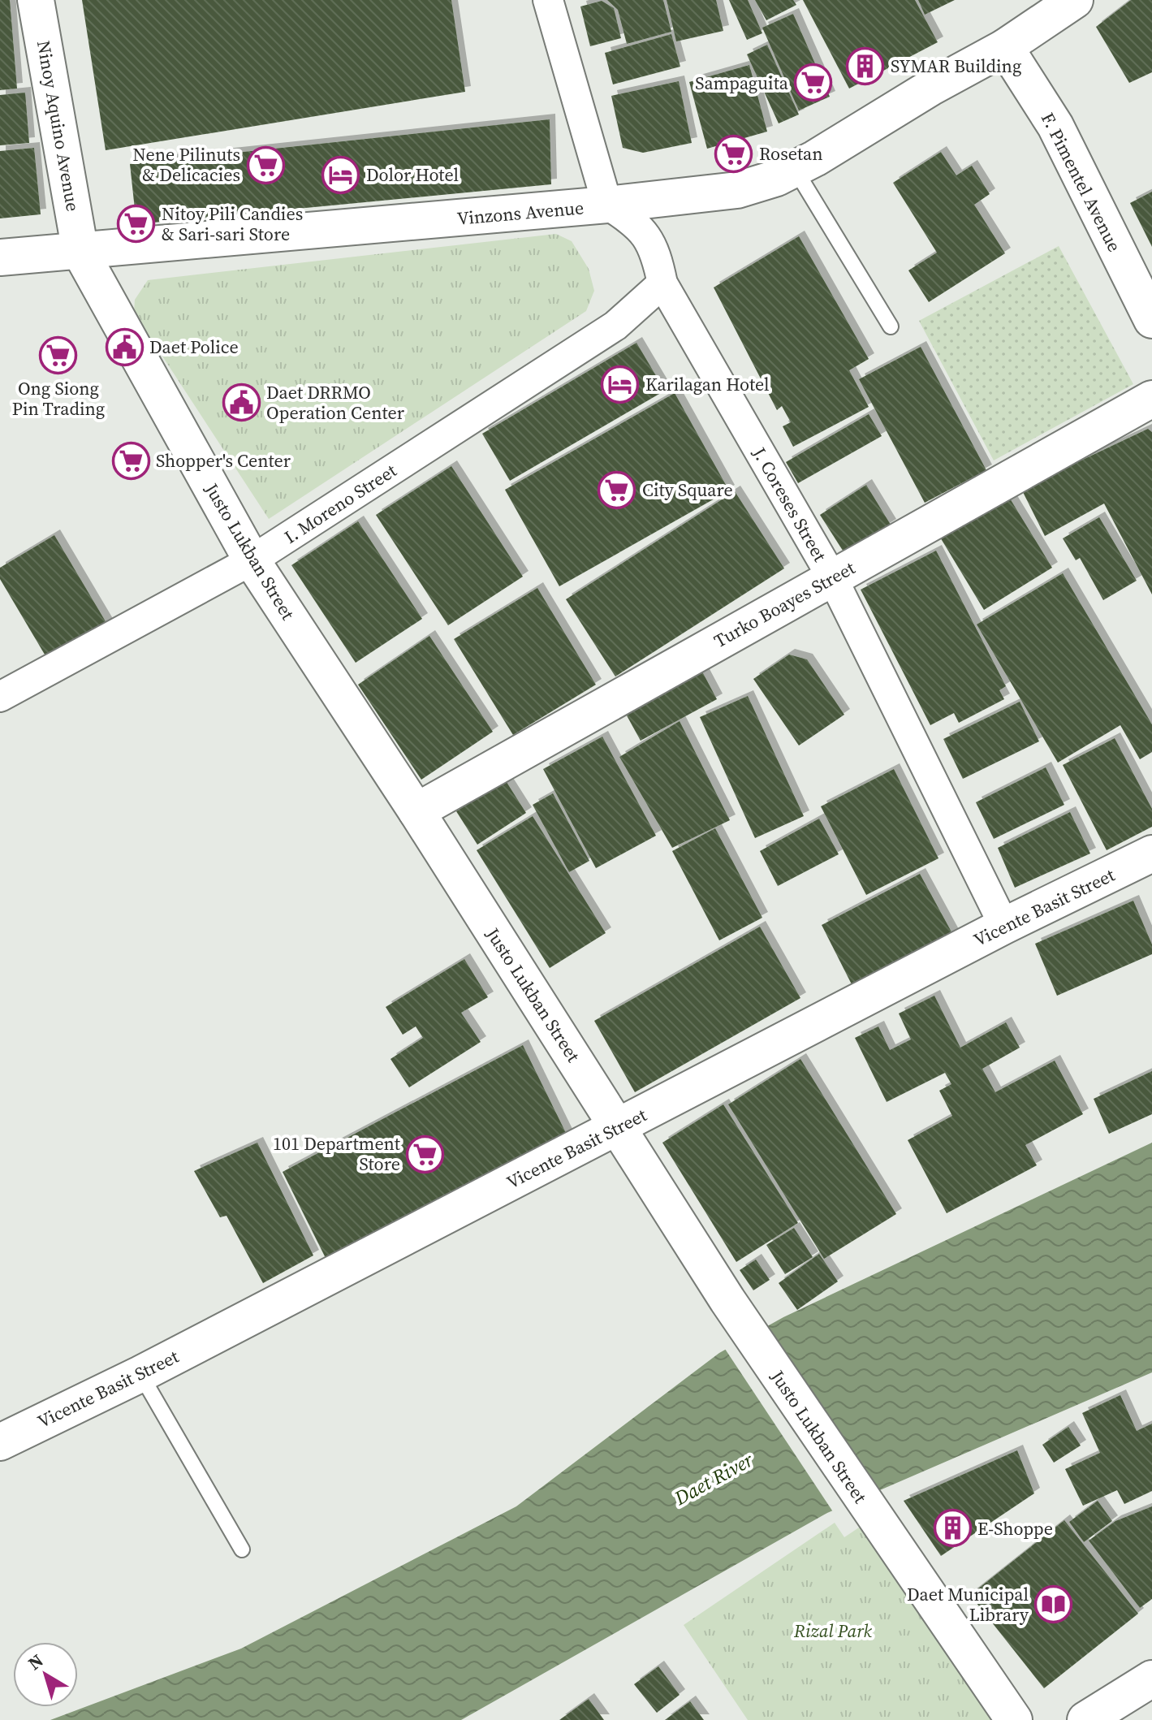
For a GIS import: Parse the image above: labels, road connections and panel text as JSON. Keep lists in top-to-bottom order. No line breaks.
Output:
{"streets":{"main road":["Ninoy Aquino Avenue","F. Pimentel Avenue","Vinzons Avenue","Justo Lukban Street","Turko Boayes Street","Vicente Basit Street"],"street":["I. Moreno Street","J. Coreses Street"]},"crossings":[["Ninoy Aquino Avenue","Vinzons Avenue"],["Ninoy Aquino Avenue","Justo Lukban Street"],["F. Pimentel Avenue","Vinzons Avenue"],["Vinzons Avenue","J. Coreses Street"],["Vinzons Avenue","Justo Lukban Street"],["I. Moreno Street","J. Coreses Street"],["I. Moreno Street","Justo Lukban Street"],["J. Coreses Street","Turko Boayes Street"],["J. Coreses Street","Vicente Basit Street"],["Justo Lukban Street","Turko Boayes Street"],["Justo Lukban Street","Vicente Basit Street"]],"water":["Daet River"],"parks":["Rizal Park"],"places":{"building":["SYMAR Building","E-Shoppe"],"supermarket":["Sampaguita","Rosetan","Nene Pilinuts & Delicacies","Nitoy Pili Candies & Sari-sari Store","Ong Siong Pin Trading","Shopper's Center","City Square","101 Department Store"],"hotel":["Dolor Hotel","Karilagan Hotel"],"public building":["Daet Police","Daet DRRMO Operation Center"],"library":["Daet Municipal Library"]},"north":"top left"}
